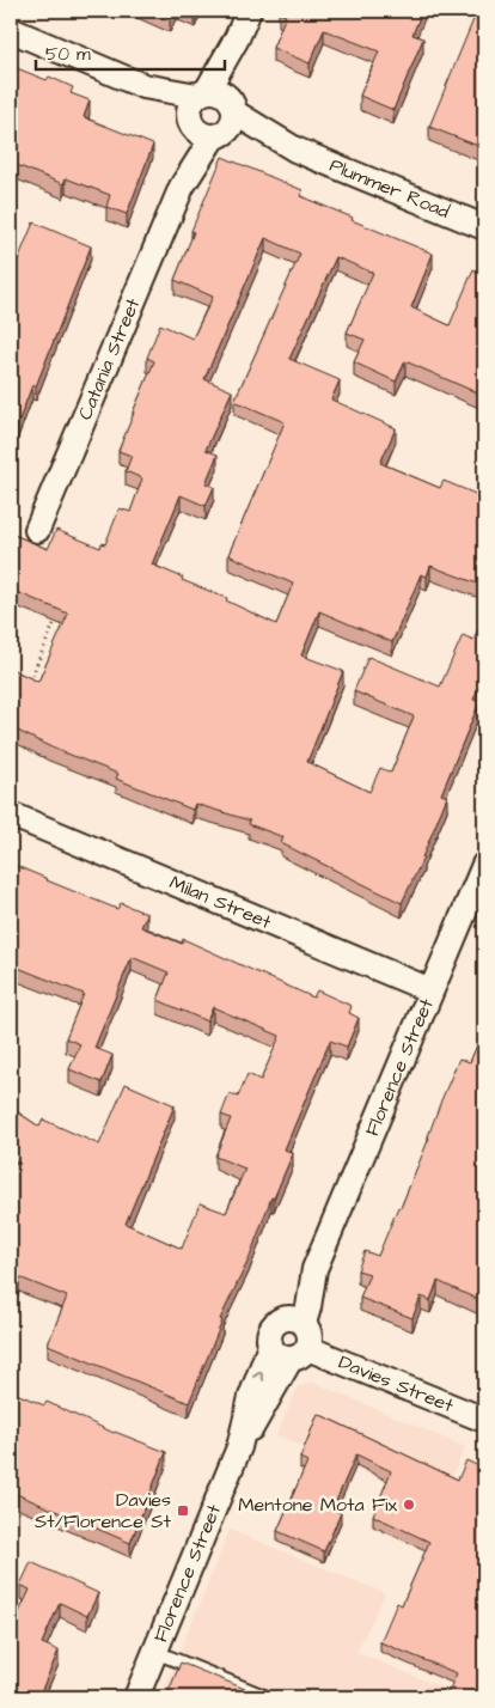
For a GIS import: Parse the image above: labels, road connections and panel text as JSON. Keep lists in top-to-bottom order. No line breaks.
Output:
{"streets":{"street":["Plummer Road","Catania Street","Milan Street","Florence Street","Davies Street"]},"crossings":[["Plummer Road","Catania Street"],["Milan Street","Florence Street"],["Florence Street","Davies Street"]],"places":{"other":["Mentone Mota Fix"],"transit":["Davies St/Florence St"]},"scale_bar":"50 m"}
